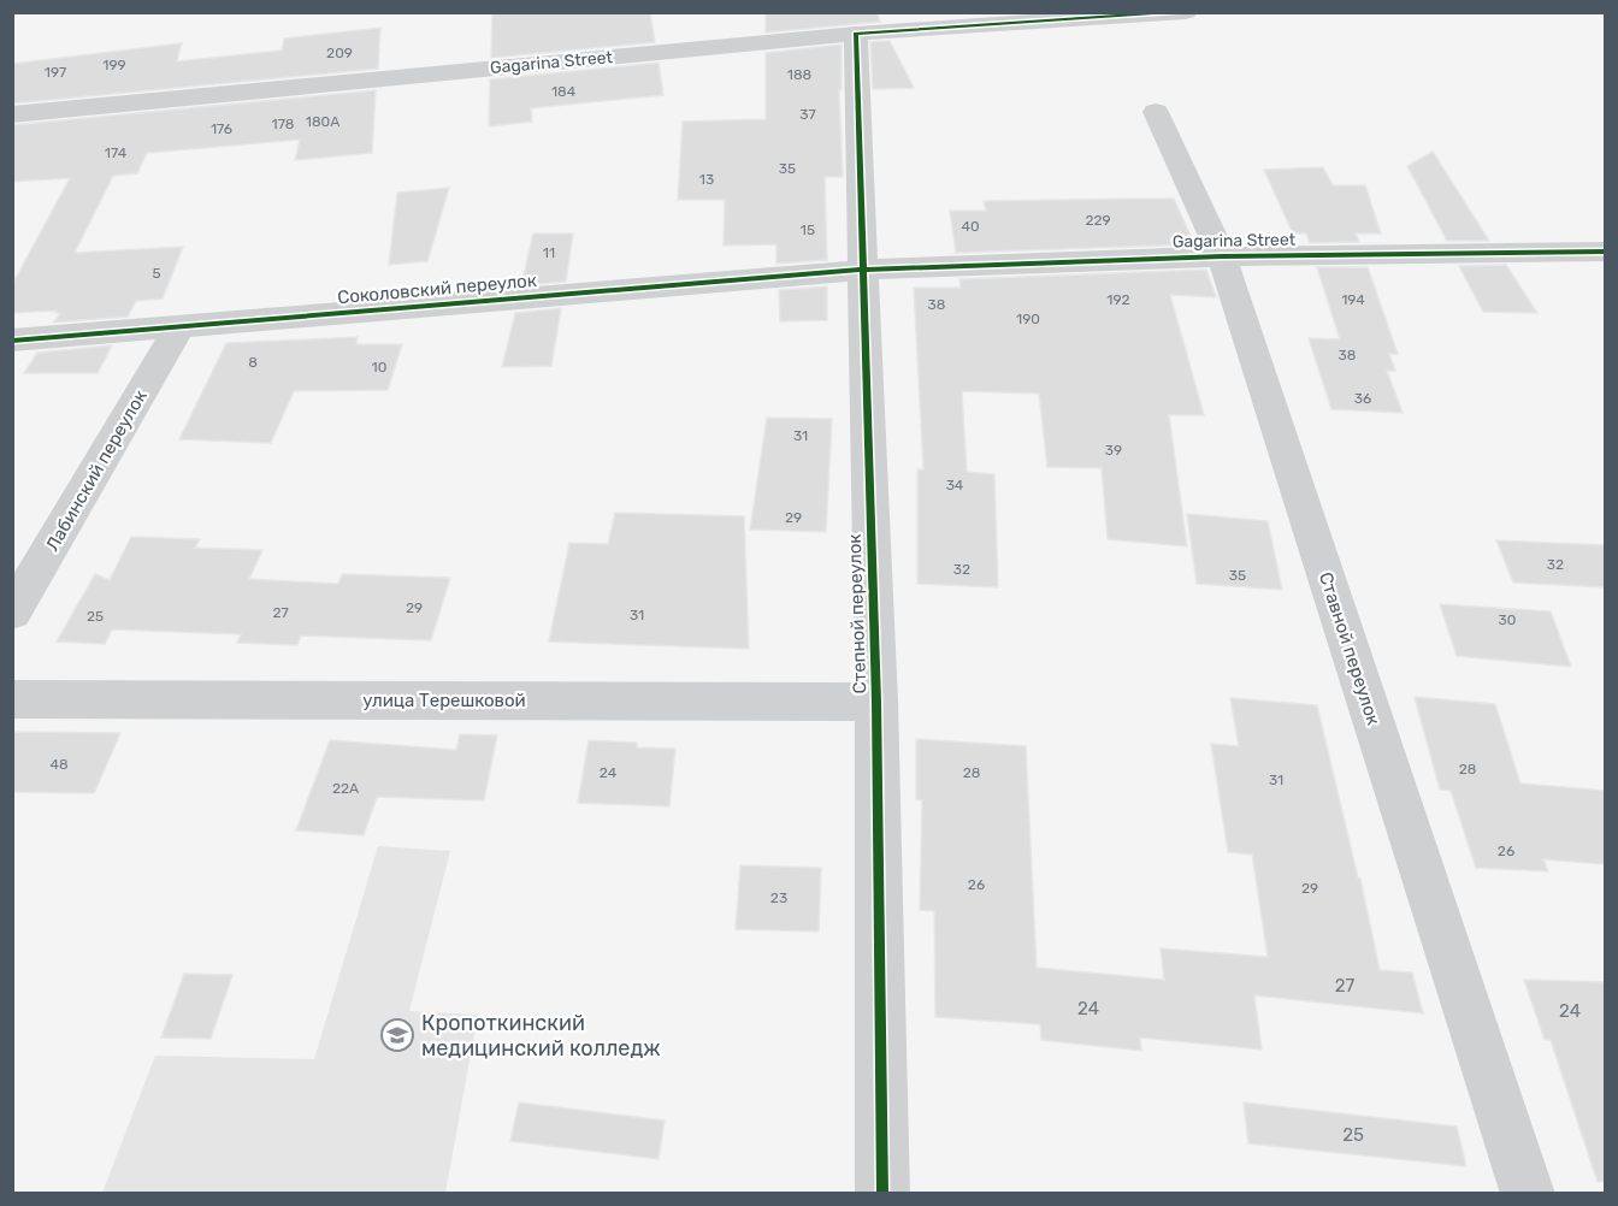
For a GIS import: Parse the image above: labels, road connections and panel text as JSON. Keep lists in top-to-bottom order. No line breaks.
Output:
{"streets":{"street":["Gagarina Street","Соколовский переулок","Лабинский переулок","Степной переулок","Ставной переулок","улица Терешковой"]},"crossings":[["Gagarina Street","Соколовский переулок"],["Gagarina Street","Степной переулок"],["Gagarina Street","Ставной переулок"],["Соколовский переулок","Лабинский переулок"],["Соколовский переулок","Степной переулок"],["Степной переулок","улица Терешковой"]],"places":{"school or university":["Кропоткинский медицинский колледж"]},"house_numbers":["209","199","197","188","184","37","180А","178","176","174","35","13","229","40","15","11","5","192","194","38","190","38","8","10","36","31","39","34","29","32","32","35","29","27","31","25","30","48","28","24","28","31","22А","26","26","29","23","27","24","24","25"]}
